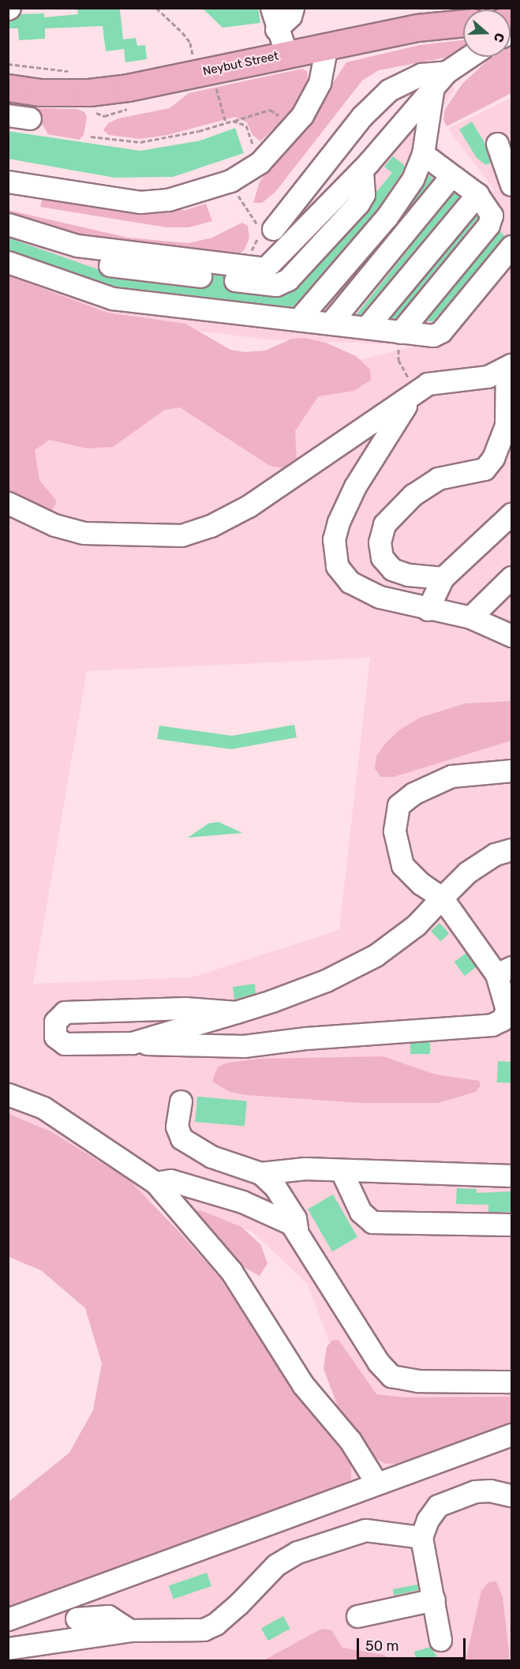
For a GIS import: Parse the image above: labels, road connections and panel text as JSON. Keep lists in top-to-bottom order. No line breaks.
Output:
{"streets":{"main road":["Neybut Street"]},"scale_bar":"50 m","north":"right"}
